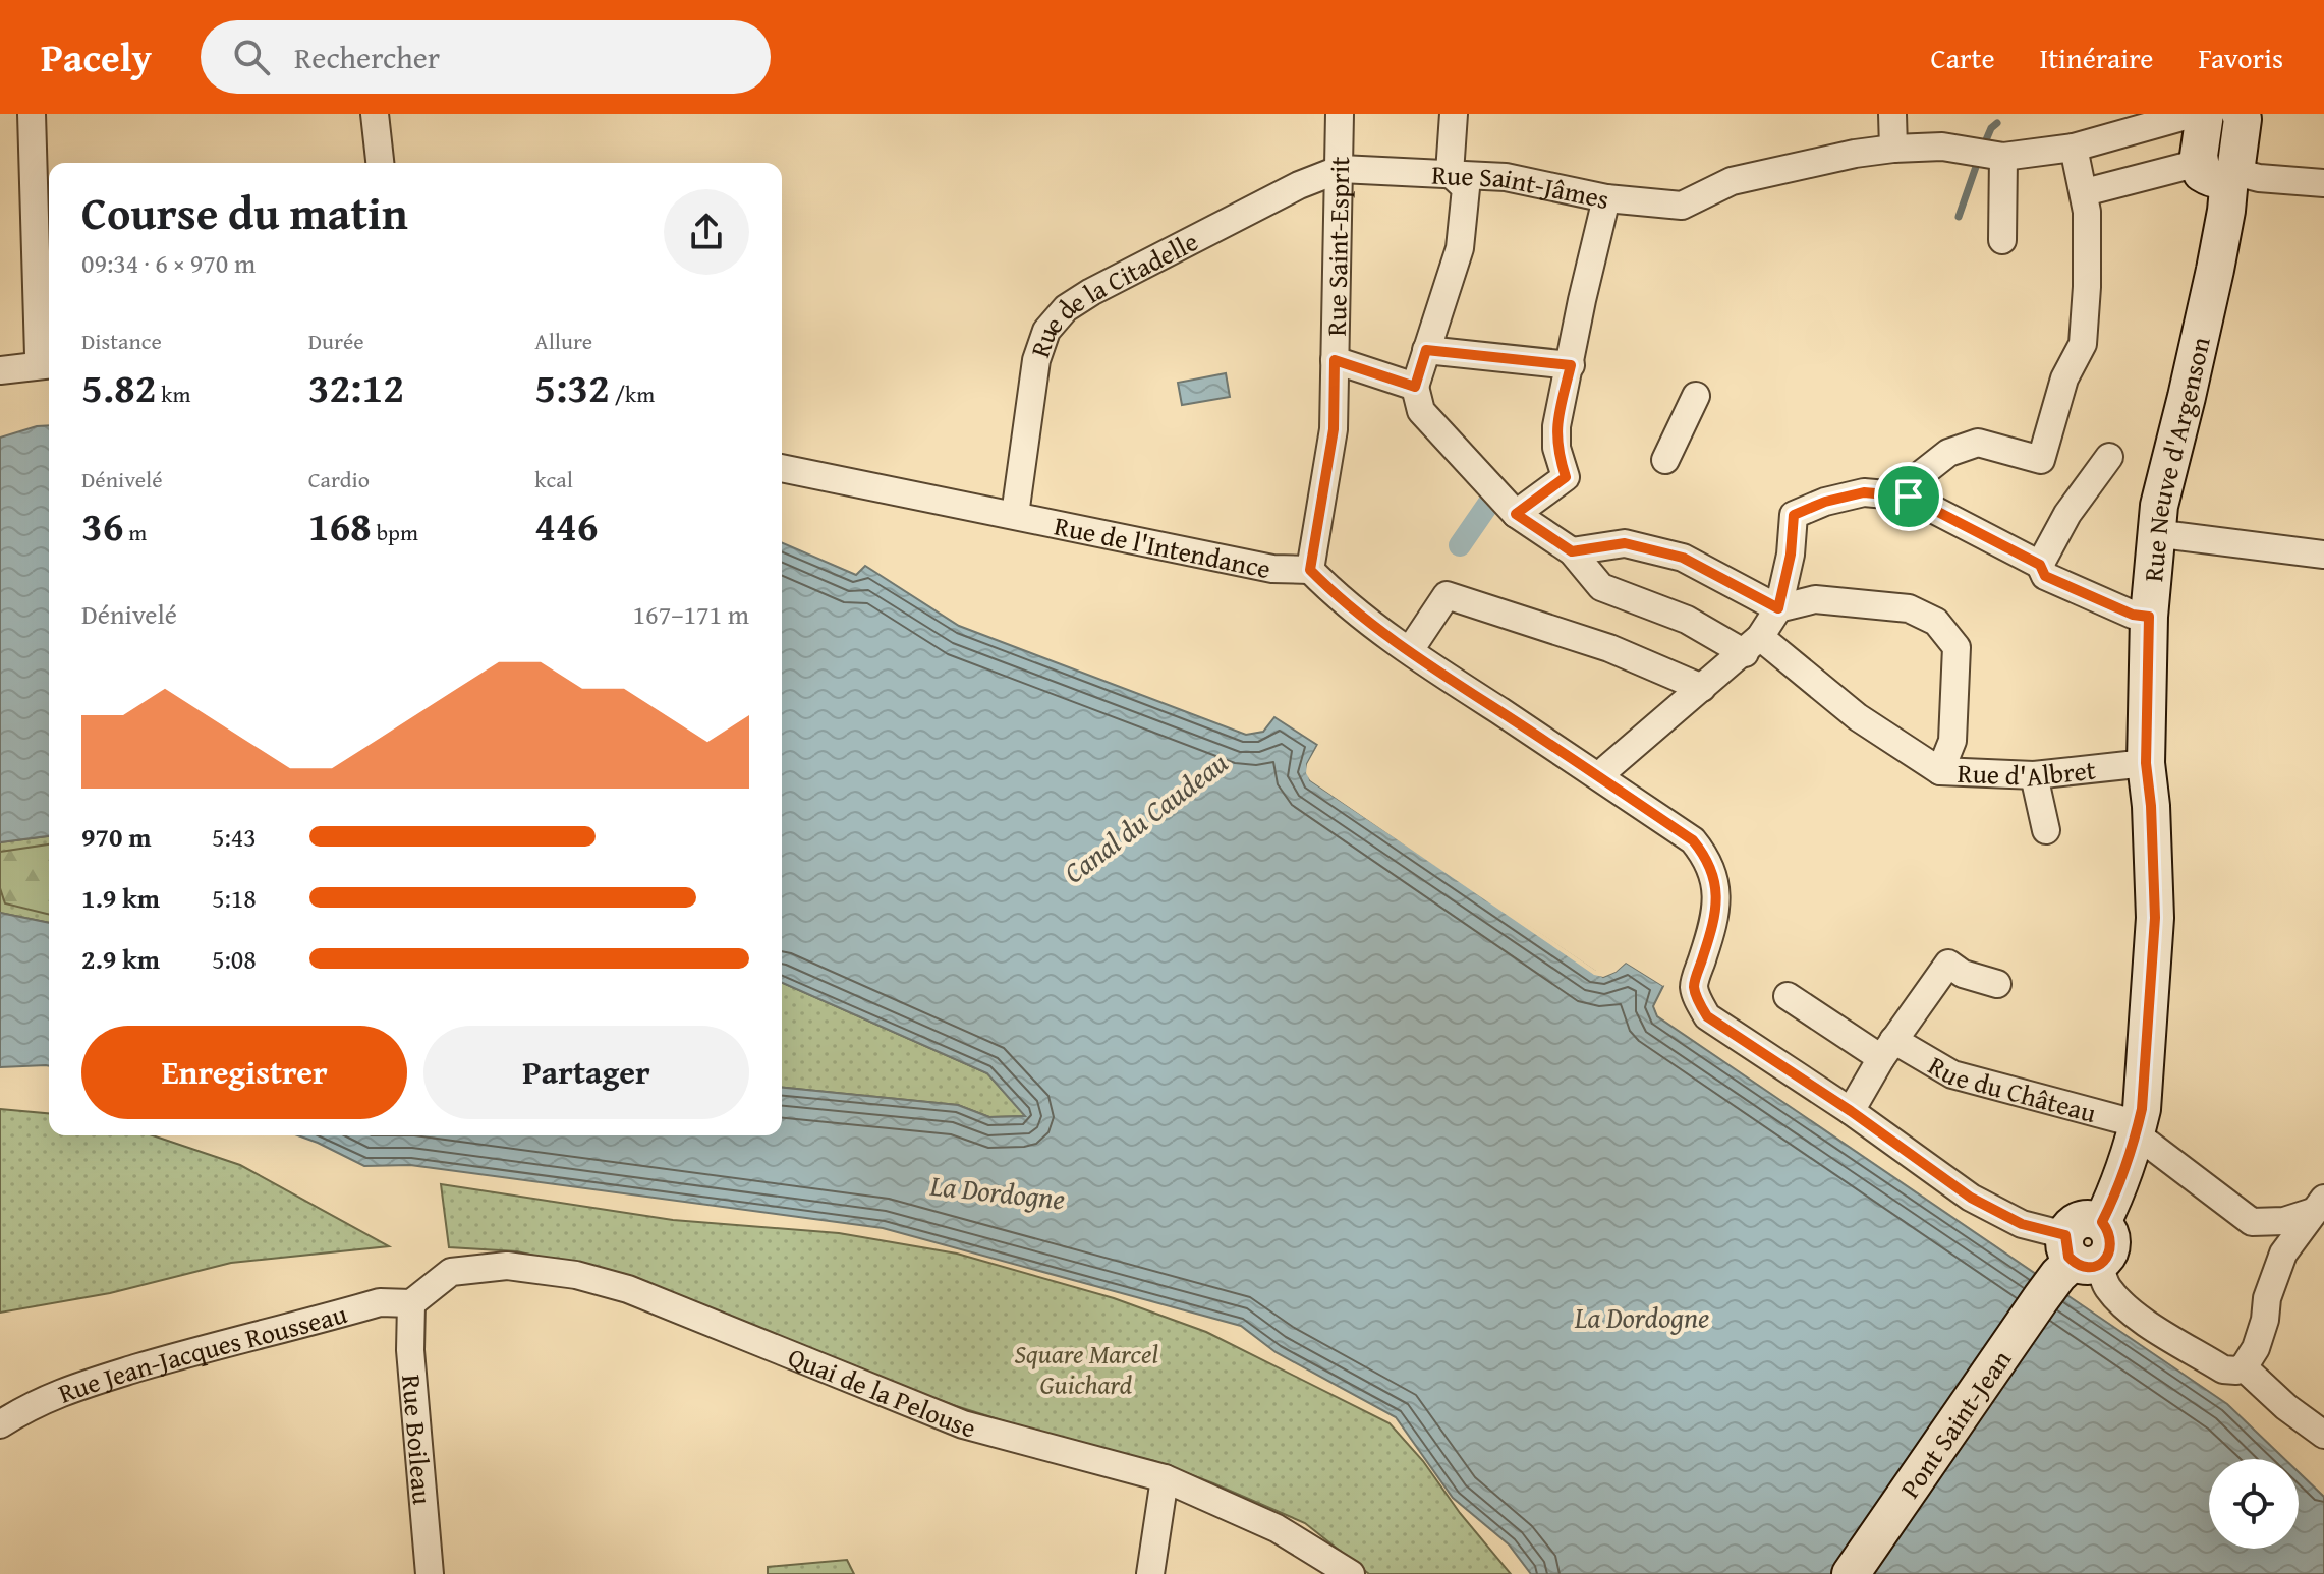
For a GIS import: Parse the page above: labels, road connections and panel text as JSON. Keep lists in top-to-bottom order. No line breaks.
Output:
{"streets":{"main road":["Rue Neuve d'Argenson","Pont Saint-Jean"],"street":["Rue Saint-Jâmes","Rue Saint-Esprit","Rue de la Citadelle","Rue de l'Intendance","Rue d'Albret","Rue du Château","Rue Jean-Jacques Rousseau","Quai de la Pelouse","Rue Boileau"]},"crossings":[["Rue Saint-Jâmes","Rue Saint-Esprit"],["Rue Saint-Jâmes","Rue de la Citadelle"],["Rue Saint-Esprit","Rue de la Citadelle"],["Rue Saint-Esprit","Rue de l'Intendance"],["Rue de la Citadelle","Rue de l'Intendance"],["Rue Neuve d'Argenson","Rue d'Albret"],["Rue Neuve d'Argenson","Rue du Château"],["Rue Neuve d'Argenson","Pont Saint-Jean"],["Rue Jean-Jacques Rousseau","Quai de la Pelouse"],["Rue Jean-Jacques Rousseau","Rue Boileau"],["Quai de la Pelouse","Rue Boileau"]],"water":["Canal du Caudeau","La Dordogne"],"parks":["Square Marcel Guichard"],"page":{"header":"Pacely","search":"Rechercher","nav":["Carte","Itinéraire","Favoris"],"heading":["Course du matin","09:34 · 6 × 970 m"],"stats":[["Distance","5.82 km"],["Durée","32:12"],["Allure","5:32 /km"],["Dénivelé","36 m"],["Cardio","168 bpm"],["kcal","446"]],"chart":["Dénivelé","167–171 m"],"list":[{"name":"970 m","note":"5:43"},{"name":"1.9 km","note":"5:18"},{"name":"2.9 km","note":"5:08"}],"buttons":["Enregistrer","Partager"]}}
